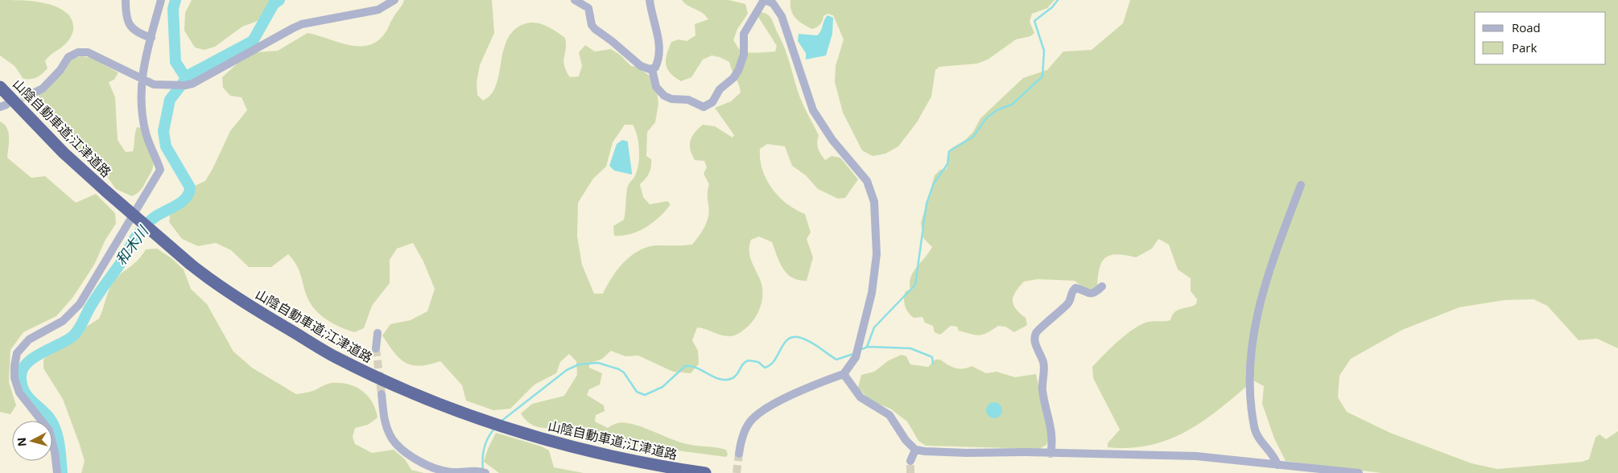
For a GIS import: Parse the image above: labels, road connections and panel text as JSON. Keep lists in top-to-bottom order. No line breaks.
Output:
{"streets":{"highway":["山陰自動車道;江津道路"]},"water":["和木川"],"legend":["Road","Park"],"north":"left"}
